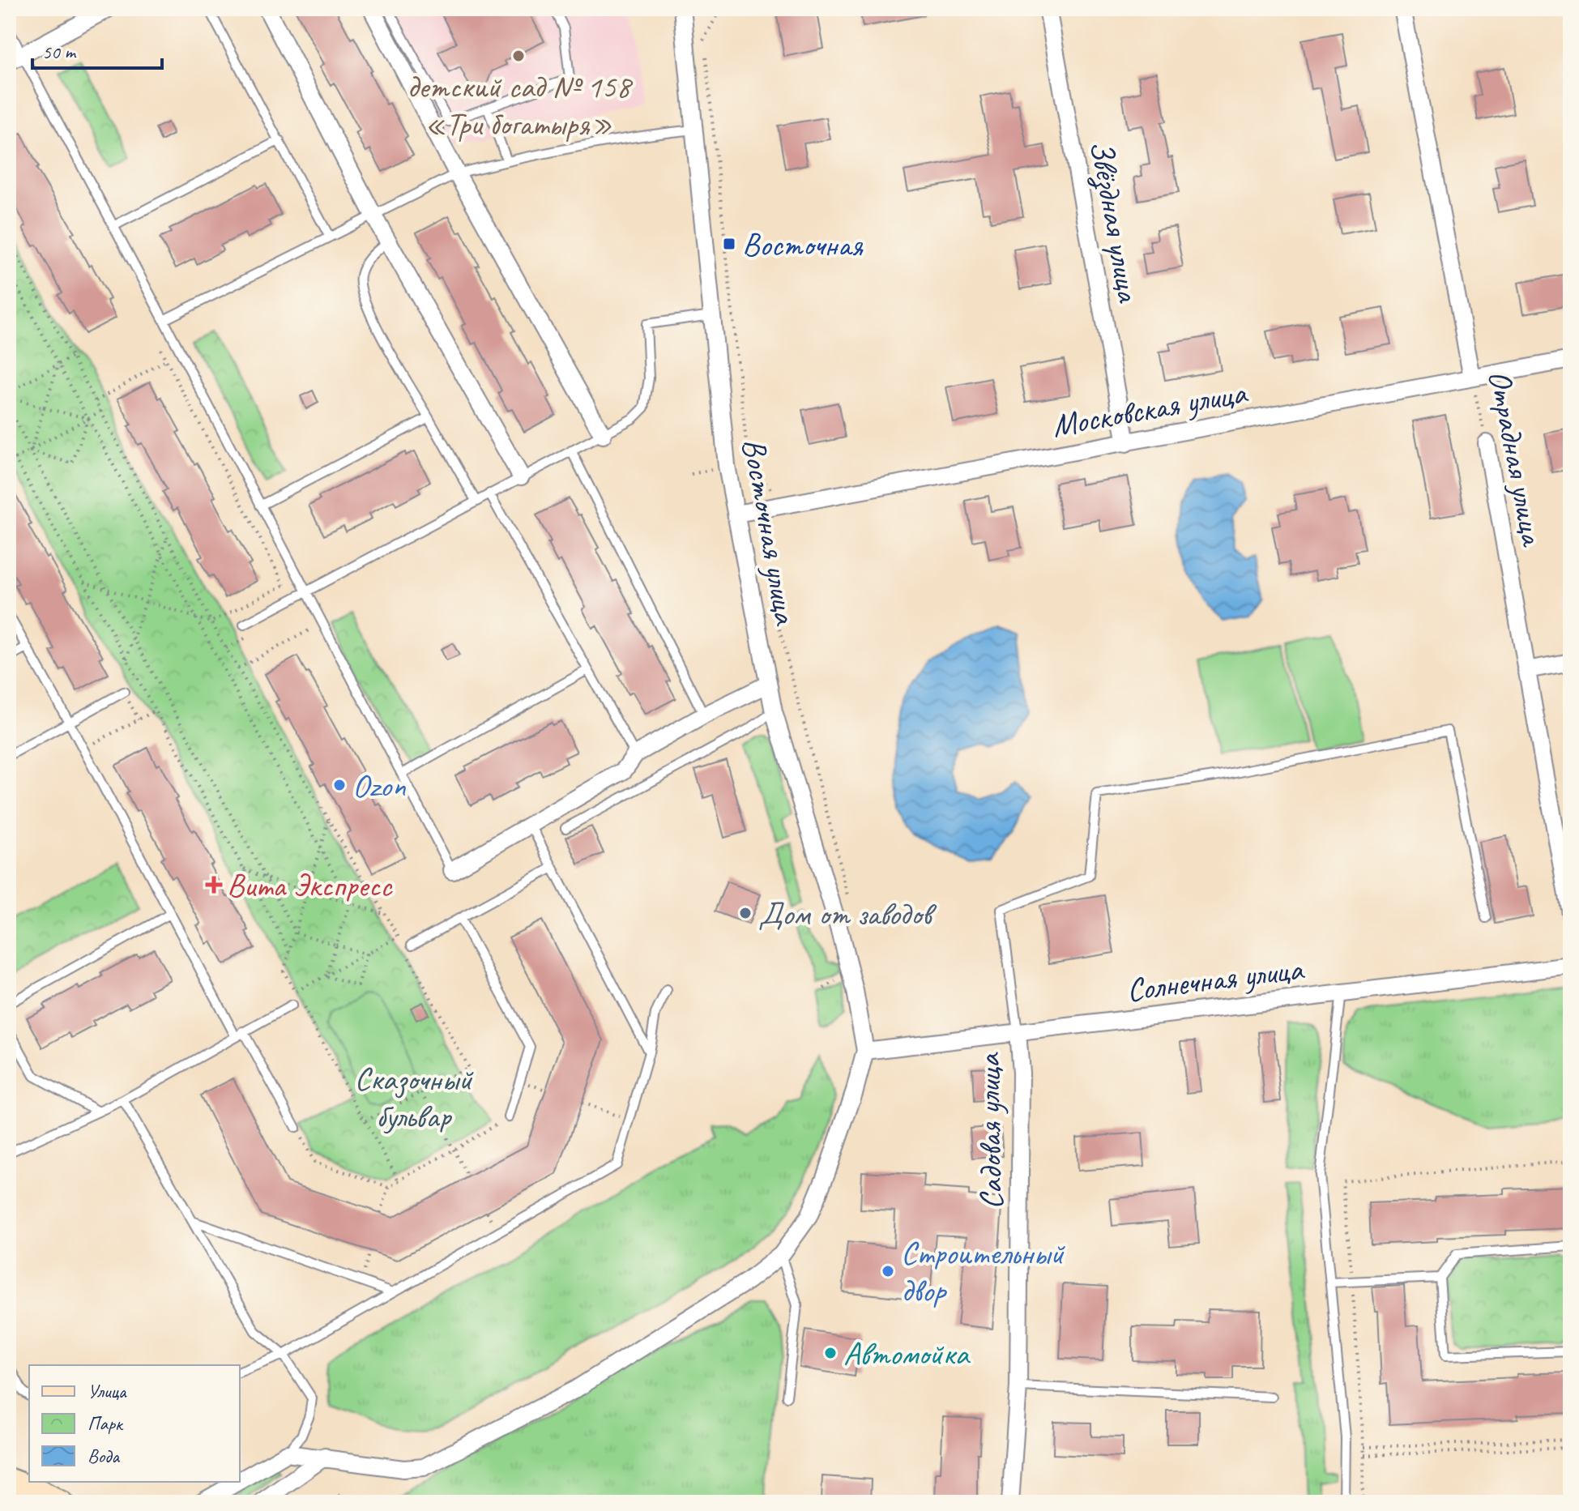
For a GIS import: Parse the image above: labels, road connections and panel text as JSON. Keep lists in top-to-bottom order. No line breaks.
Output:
{"streets":{"street":["Звёздная улица","Московская улица","Отрадная улица","Восточная улица","Солнечная улица","Садовая улица"]},"crossings":[["Звёздная улица","Московская улица"],["Московская улица","Отрадная улица"],["Московская улица","Восточная улица"],["Восточная улица","Солнечная улица"],["Солнечная улица","Садовая улица"]],"parks":["Сказочный бульвар"],"places":{"other":["детский сад № 158 «Три богатыря»","Ozon","Дом от заводов","Строительный двор","Автомойка"],"transit":["Восточная"],"health":["Вита Экспресс"]},"legend":["Улица","Парк","Вода"],"scale_bar":"50 m"}
